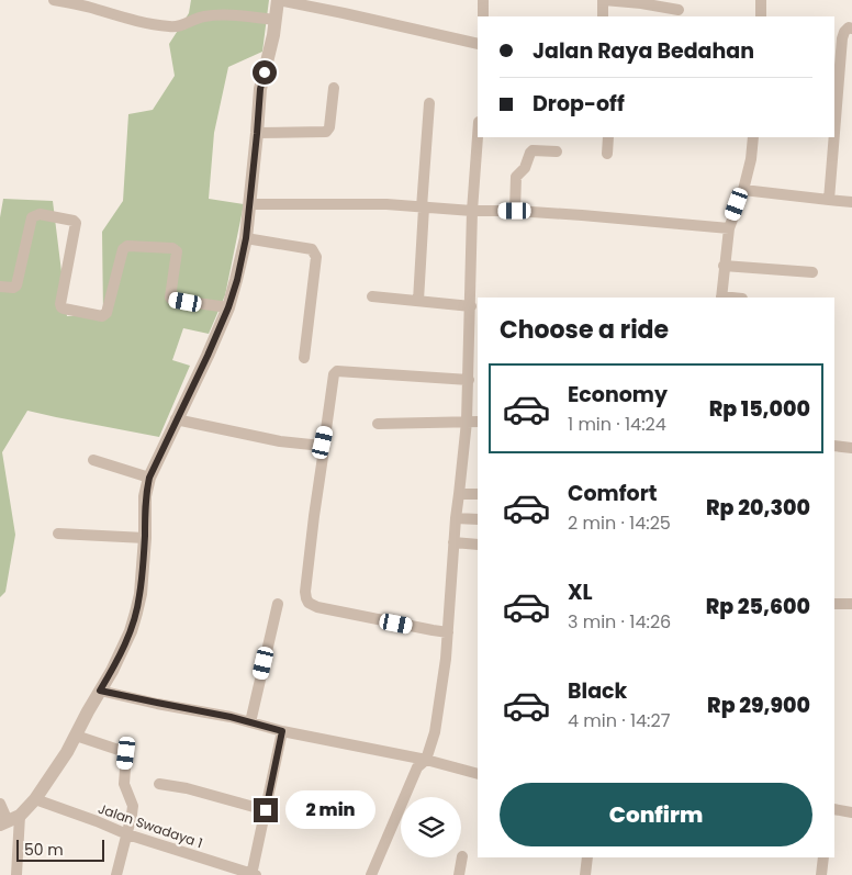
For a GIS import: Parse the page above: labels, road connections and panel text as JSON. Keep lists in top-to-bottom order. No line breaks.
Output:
{"streets":{"street":["Jalan Swadaya 1"]},"scale_bar":"50 m","page":{"banner":["Jalan Raya Bedahan","Drop-off"],"heading":"Choose a ride","list":[{"name":"Economy","note":"1 min · 14:24","value":"Rp 15,000"},{"name":"Comfort","note":"2 min · 14:25","value":"Rp 20,300"},{"name":"XL","note":"3 min · 14:26","value":"Rp 25,600"},{"name":"Black","note":"4 min · 14:27","value":"Rp 29,900"}],"buttons":"Confirm","bubble":"2 min","scale":"50 m"}}
